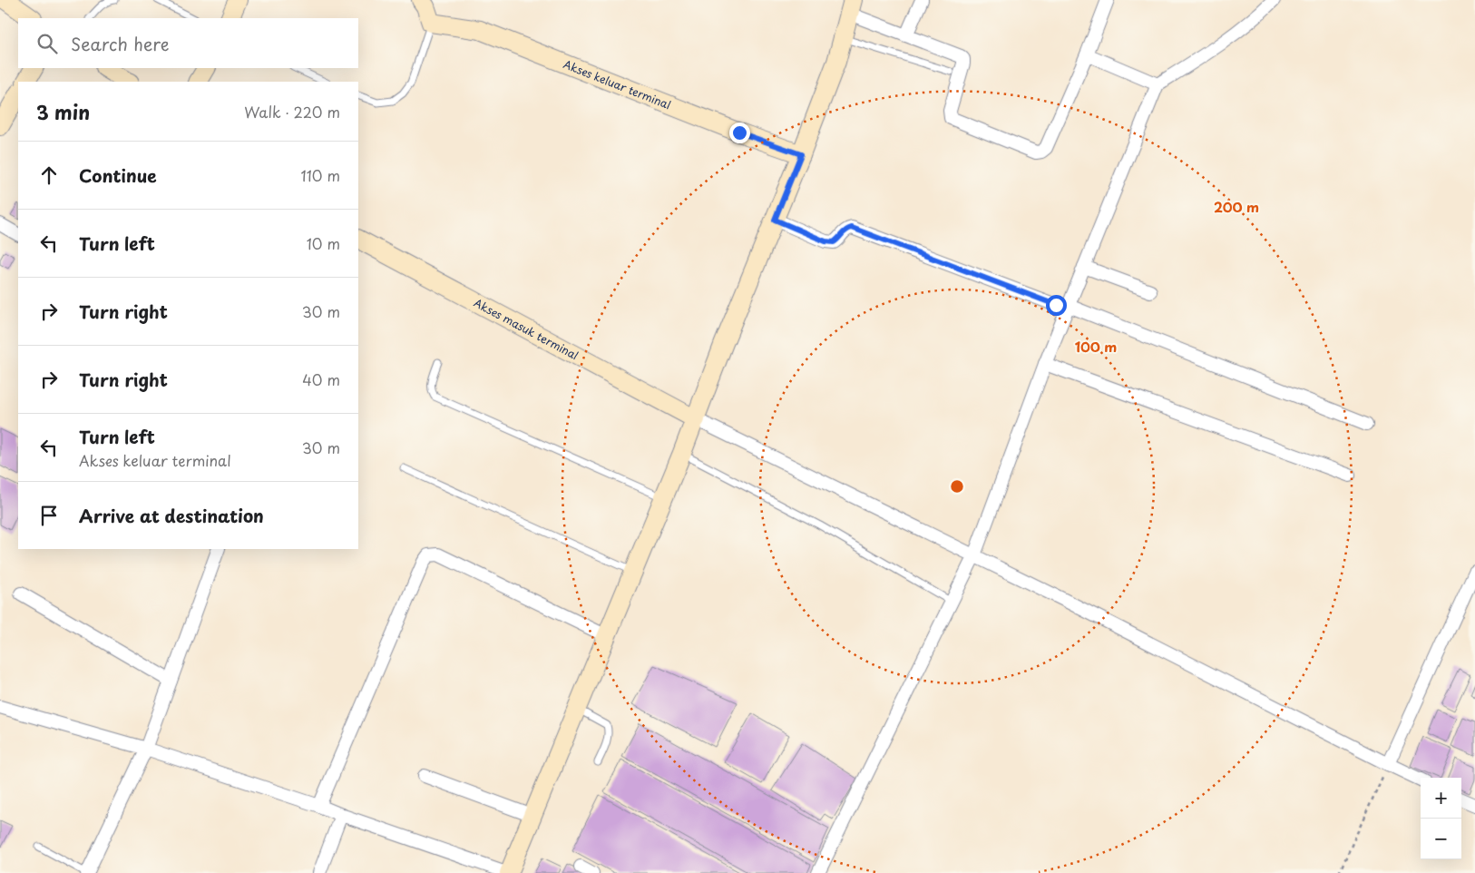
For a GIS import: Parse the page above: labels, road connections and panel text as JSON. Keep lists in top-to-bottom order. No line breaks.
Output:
{"streets":{"street":["Akses keluar terminal","Akses masuk terminal"]},"page":{"search":"Search here","heading":["3 min","Walk · 220 m"],"list":[["Continue","110 m"],["Turn left","10 m"],["Turn right","30 m"],["Turn right","40 m"],["Turn left","Akses keluar terminal","30 m"],"Arrive at destination"],"map_buttons":["+","−"]},"rings":["200 m","100 m"]}
